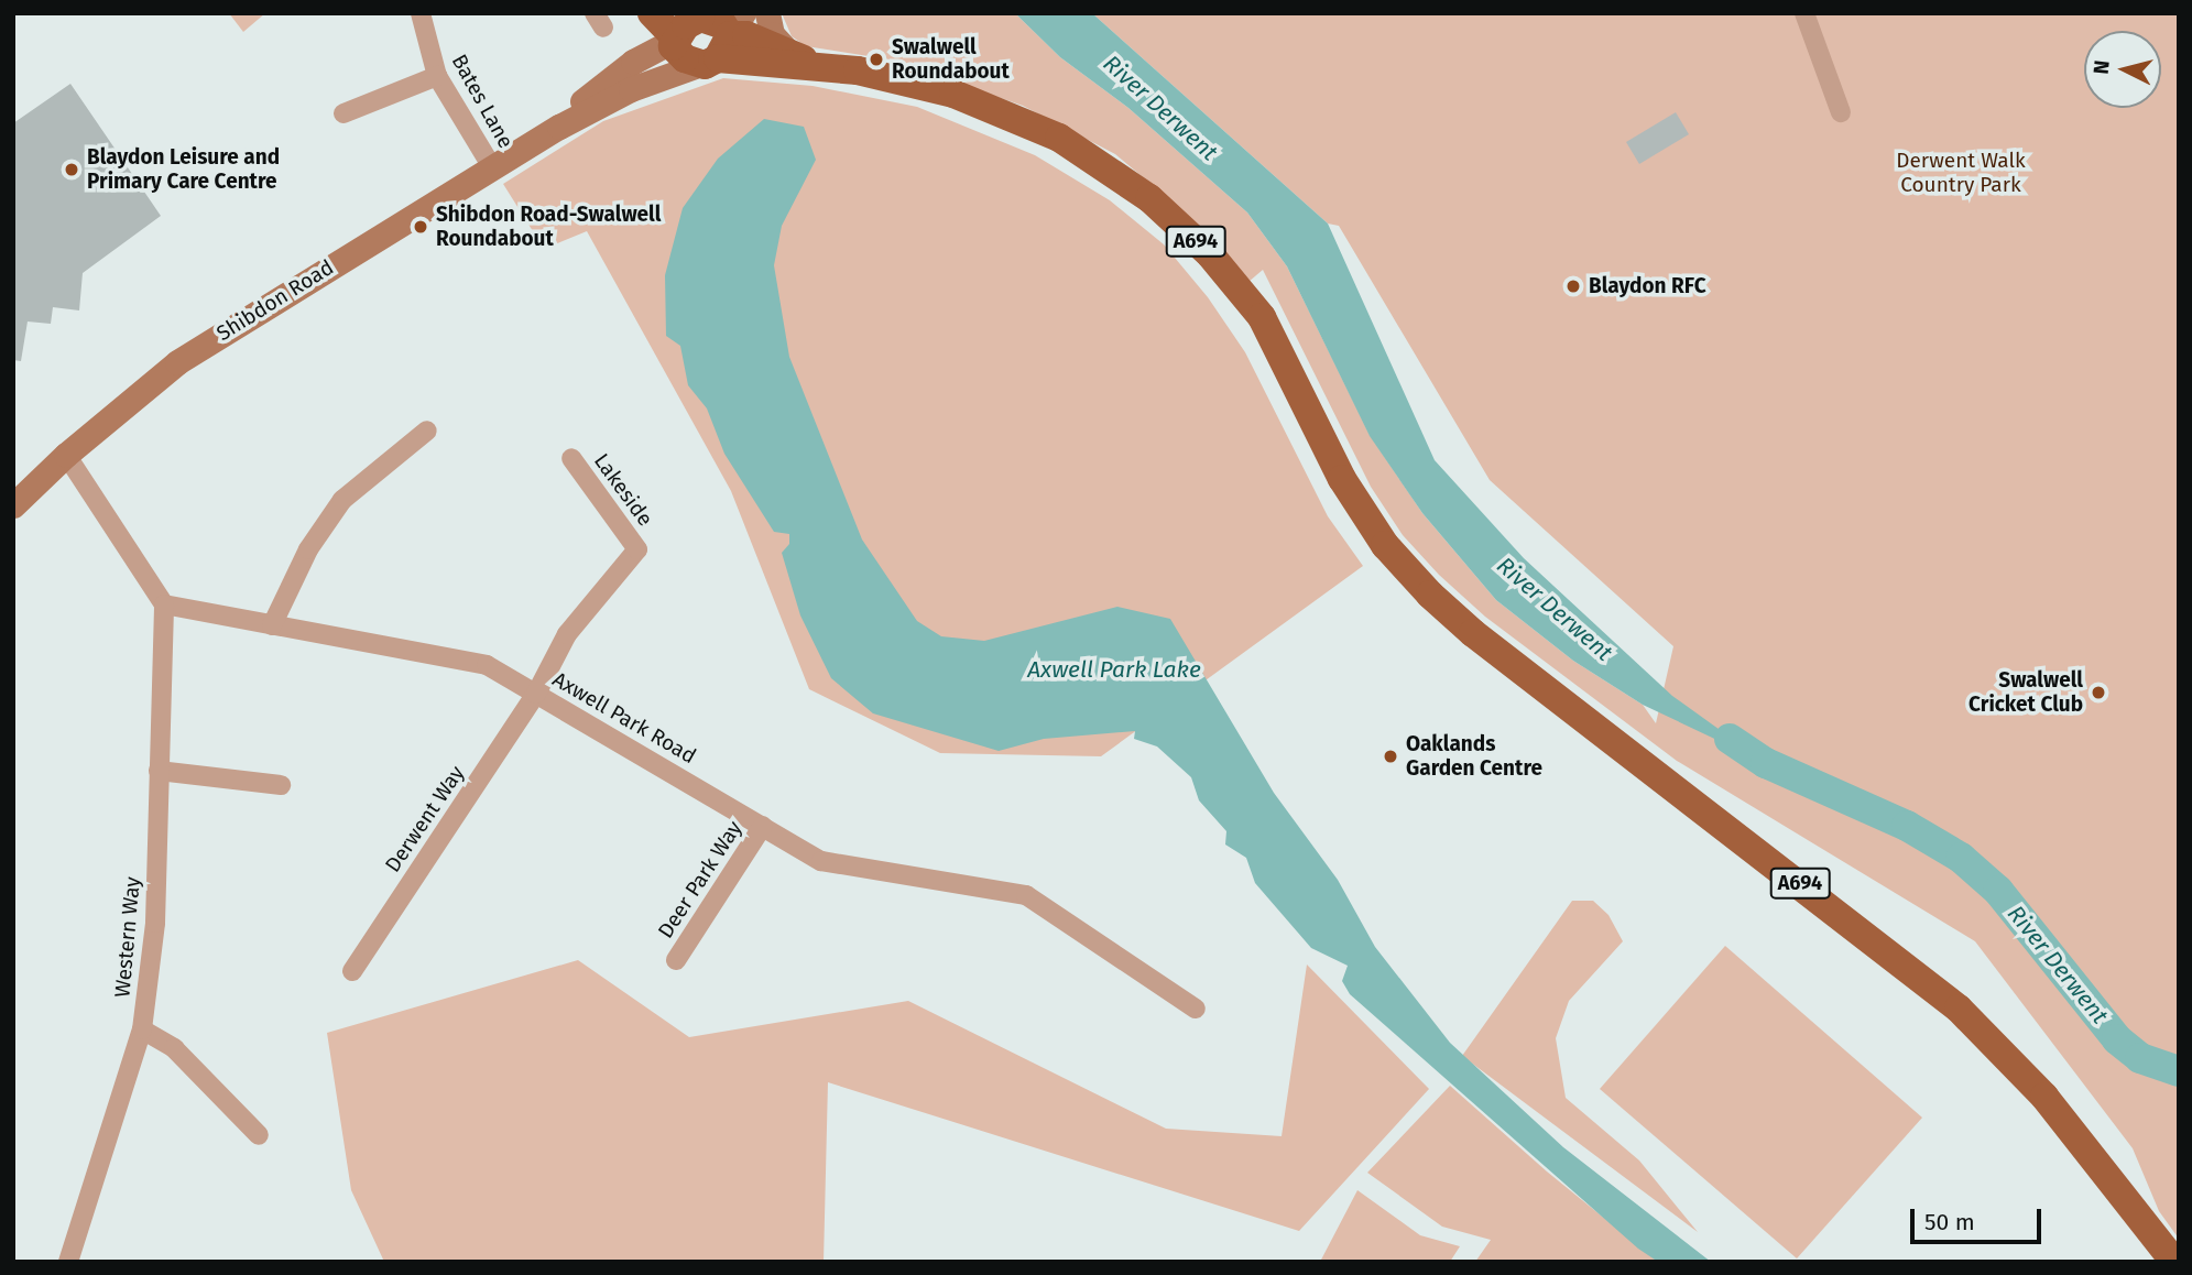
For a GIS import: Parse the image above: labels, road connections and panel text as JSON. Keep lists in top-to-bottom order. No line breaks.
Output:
{"streets":{"main road":["A694","Shibdon Road"],"street":["Bates Lane","Lakeside","Axwell Park Road","Derwent Way","Deer Park Way","Western Way"]},"crossings":[["Bates Lane","Shibdon Road"],["A694","Shibdon Road"],["Lakeside","Derwent Way"],["Axwell Park Road","Derwent Way"],["Axwell Park Road","Deer Park Way"],["Axwell Park Road","Western Way"]],"water":["River Derwent","Axwell Park Lake"],"parks":["Derwent Walk Country Park"],"places":["Swalwell Roundabout","Blaydon Leisure and Primary Care Centre","Shibdon Road-Swalwell Roundabout","Blaydon RFC","Swalwell Cricket Club","Oaklands Garden Centre"],"scale_bar":"50 m","north":"left"}
